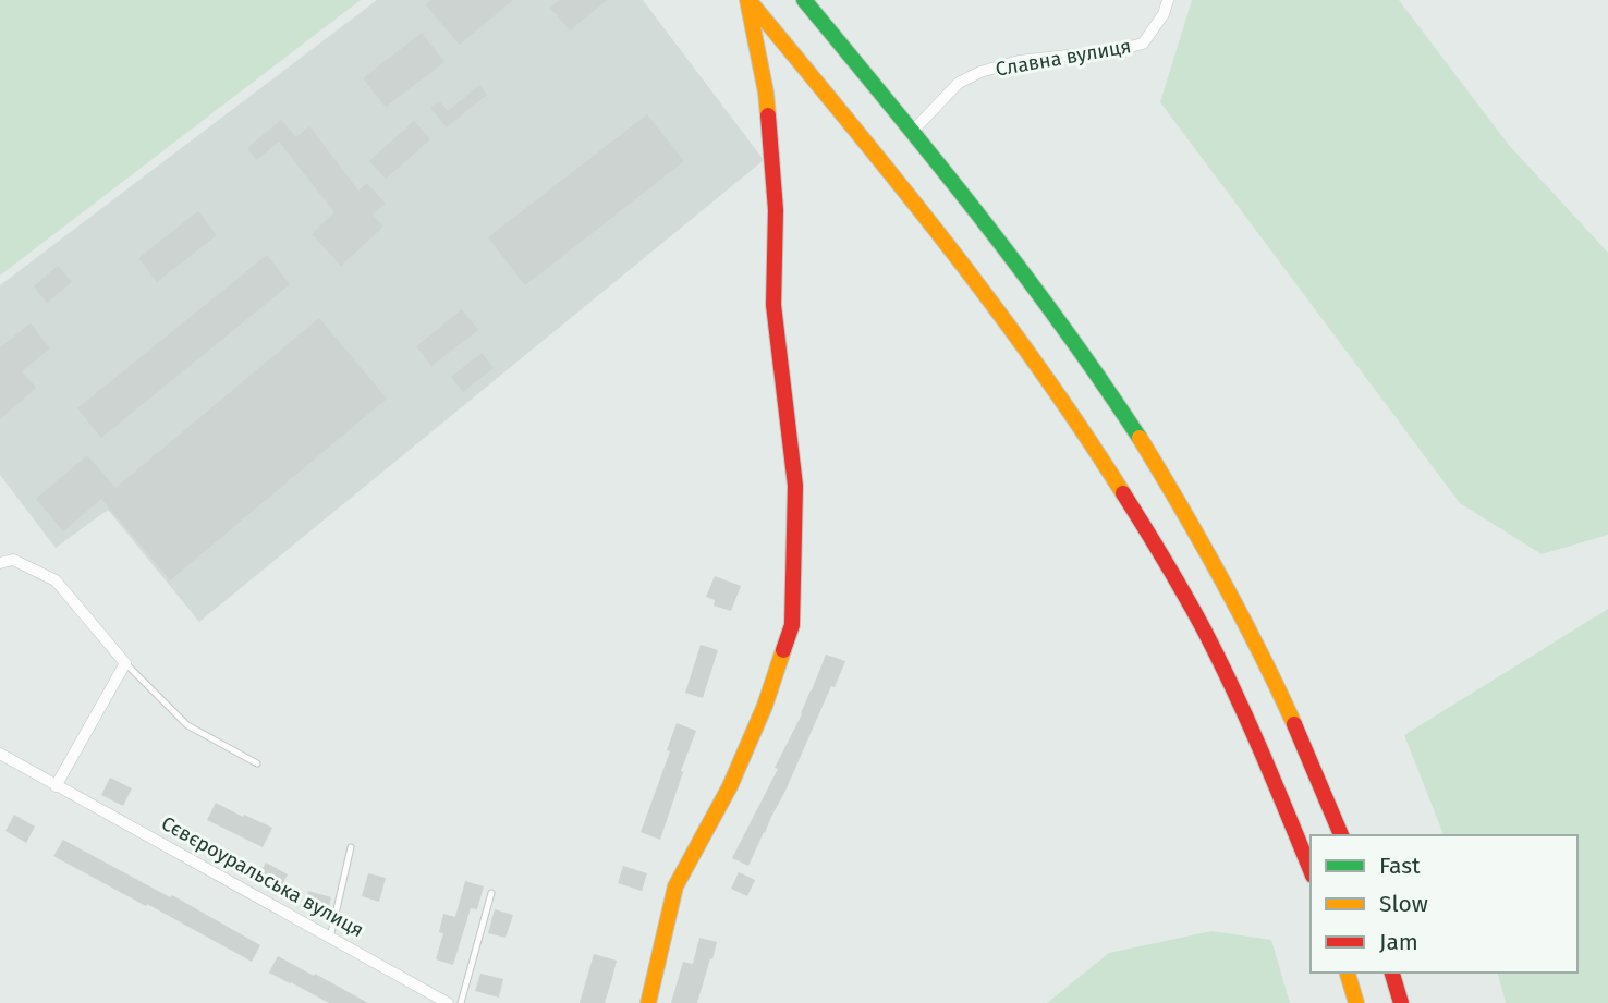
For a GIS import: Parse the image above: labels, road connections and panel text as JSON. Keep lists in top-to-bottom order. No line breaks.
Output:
{"streets":{"street":["Славна вулиця","Сєвєроуральська вулиця"]},"legend":["Fast","Slow","Jam"]}
